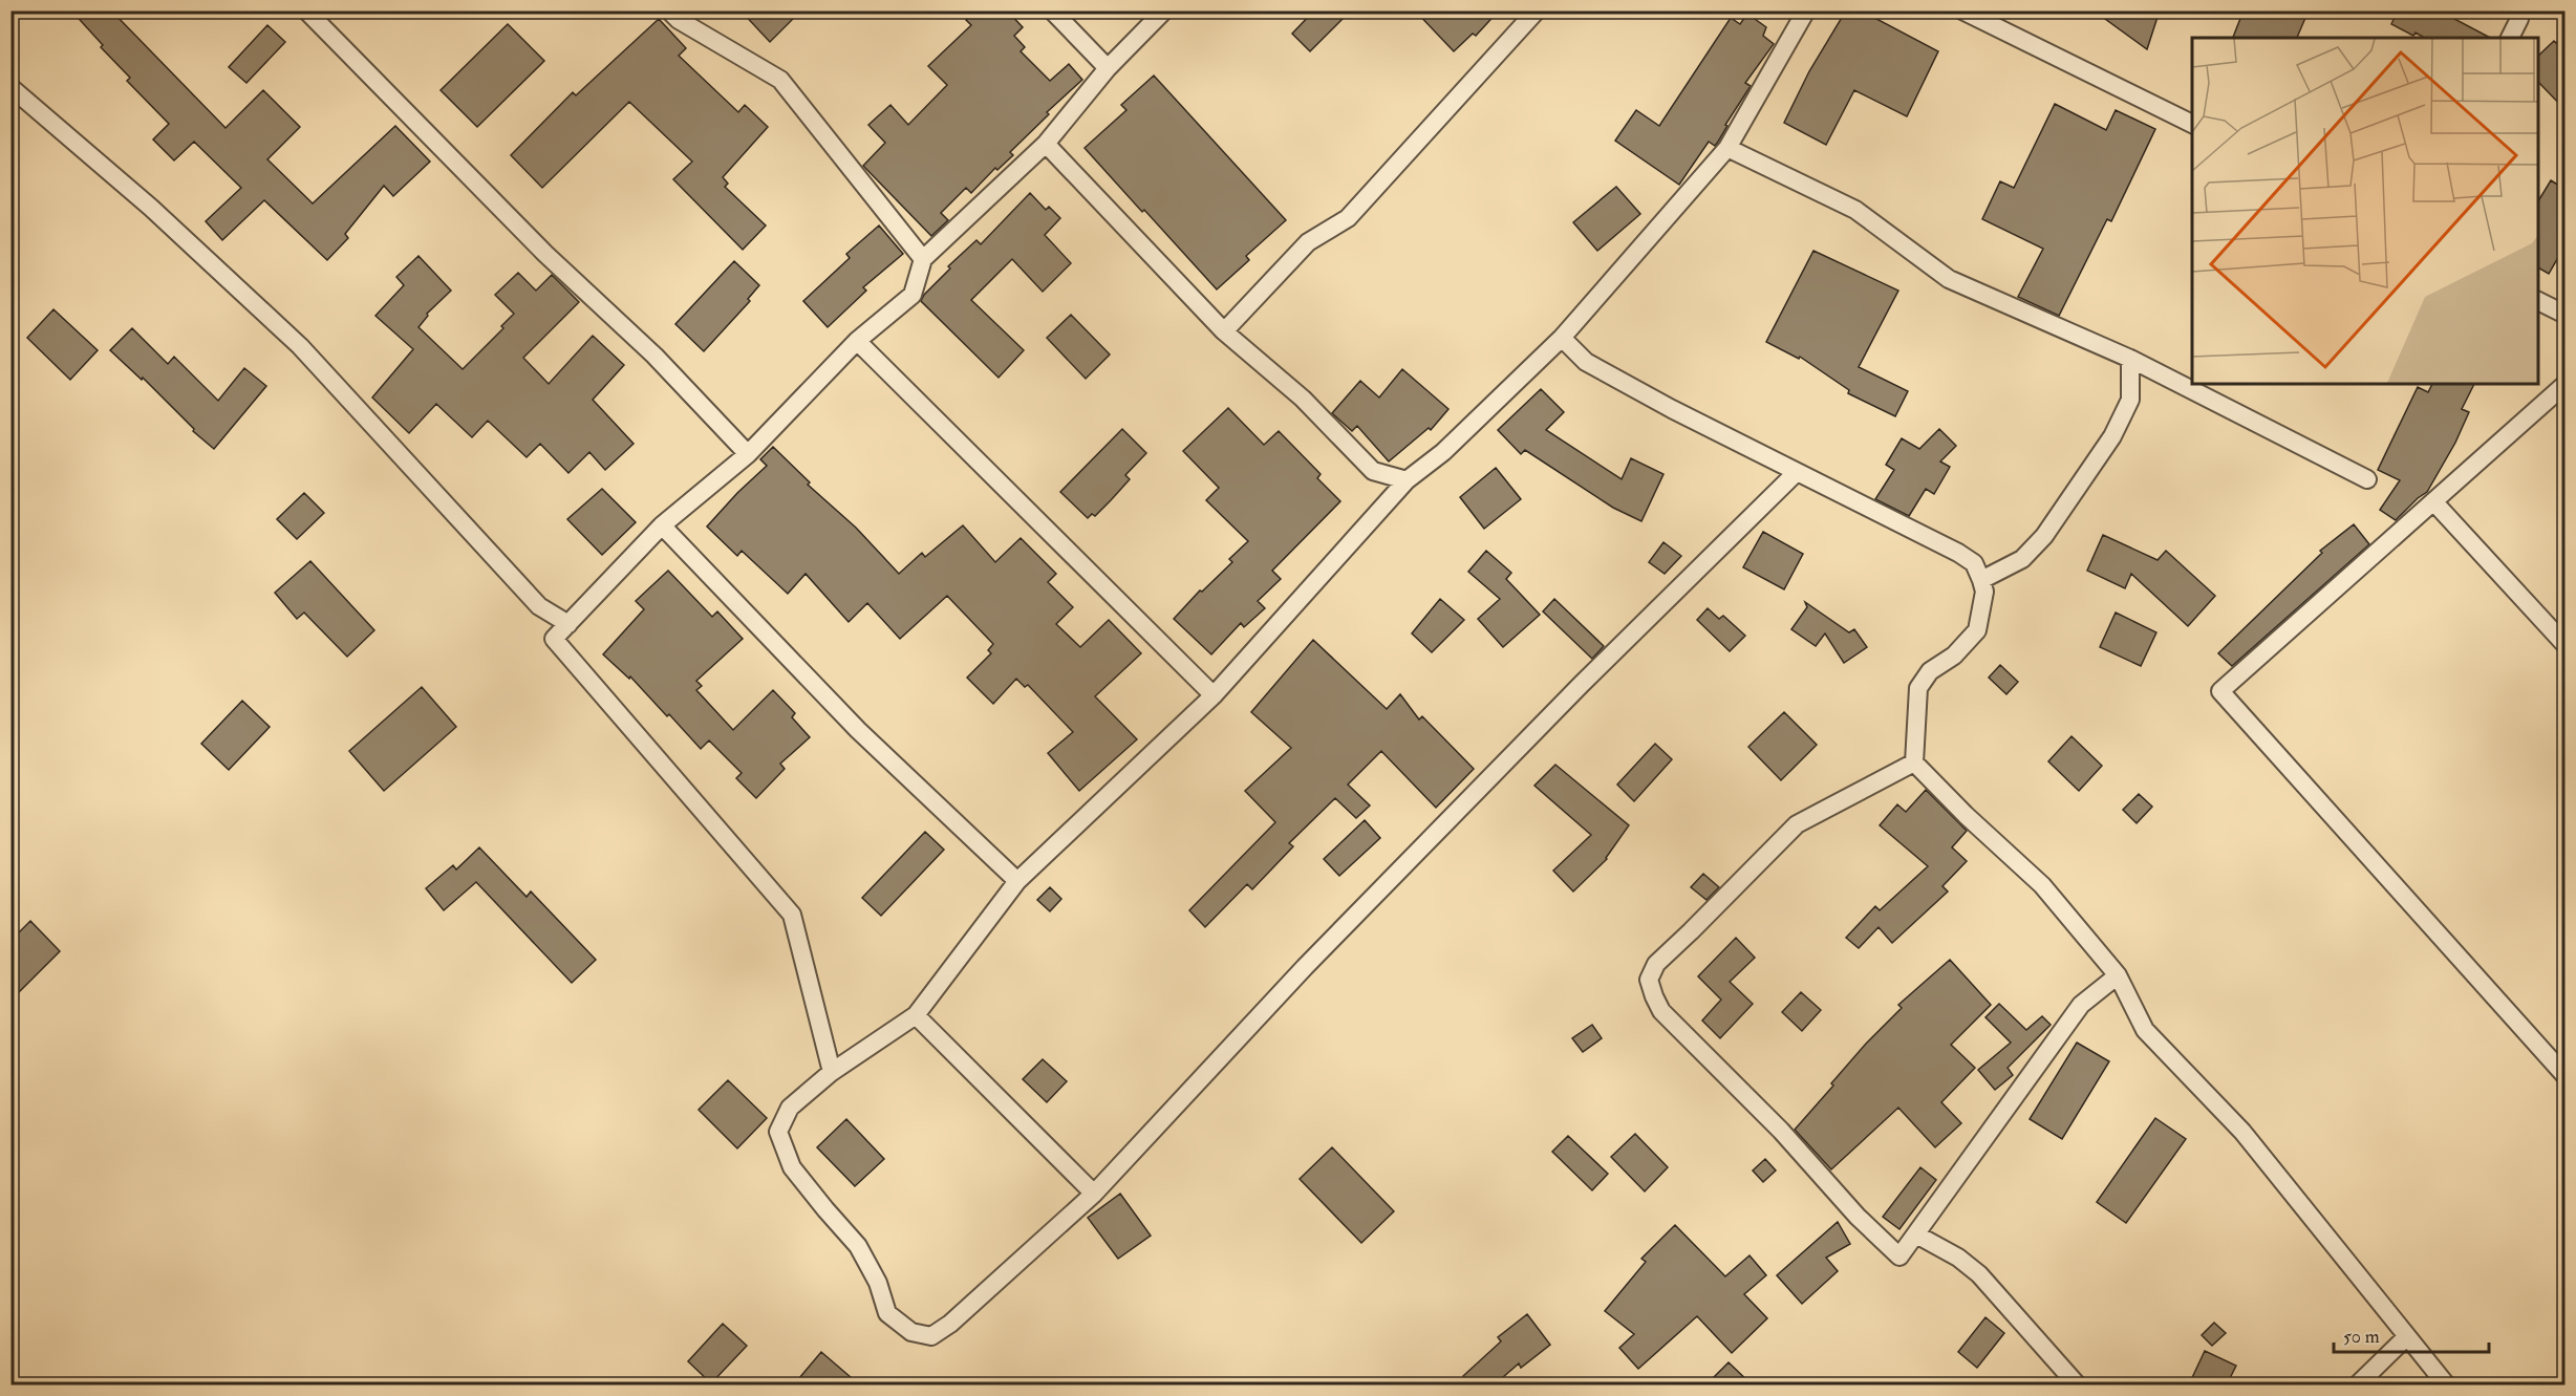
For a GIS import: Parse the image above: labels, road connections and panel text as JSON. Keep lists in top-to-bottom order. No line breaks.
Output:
{"scale_bar":"50 m"}
